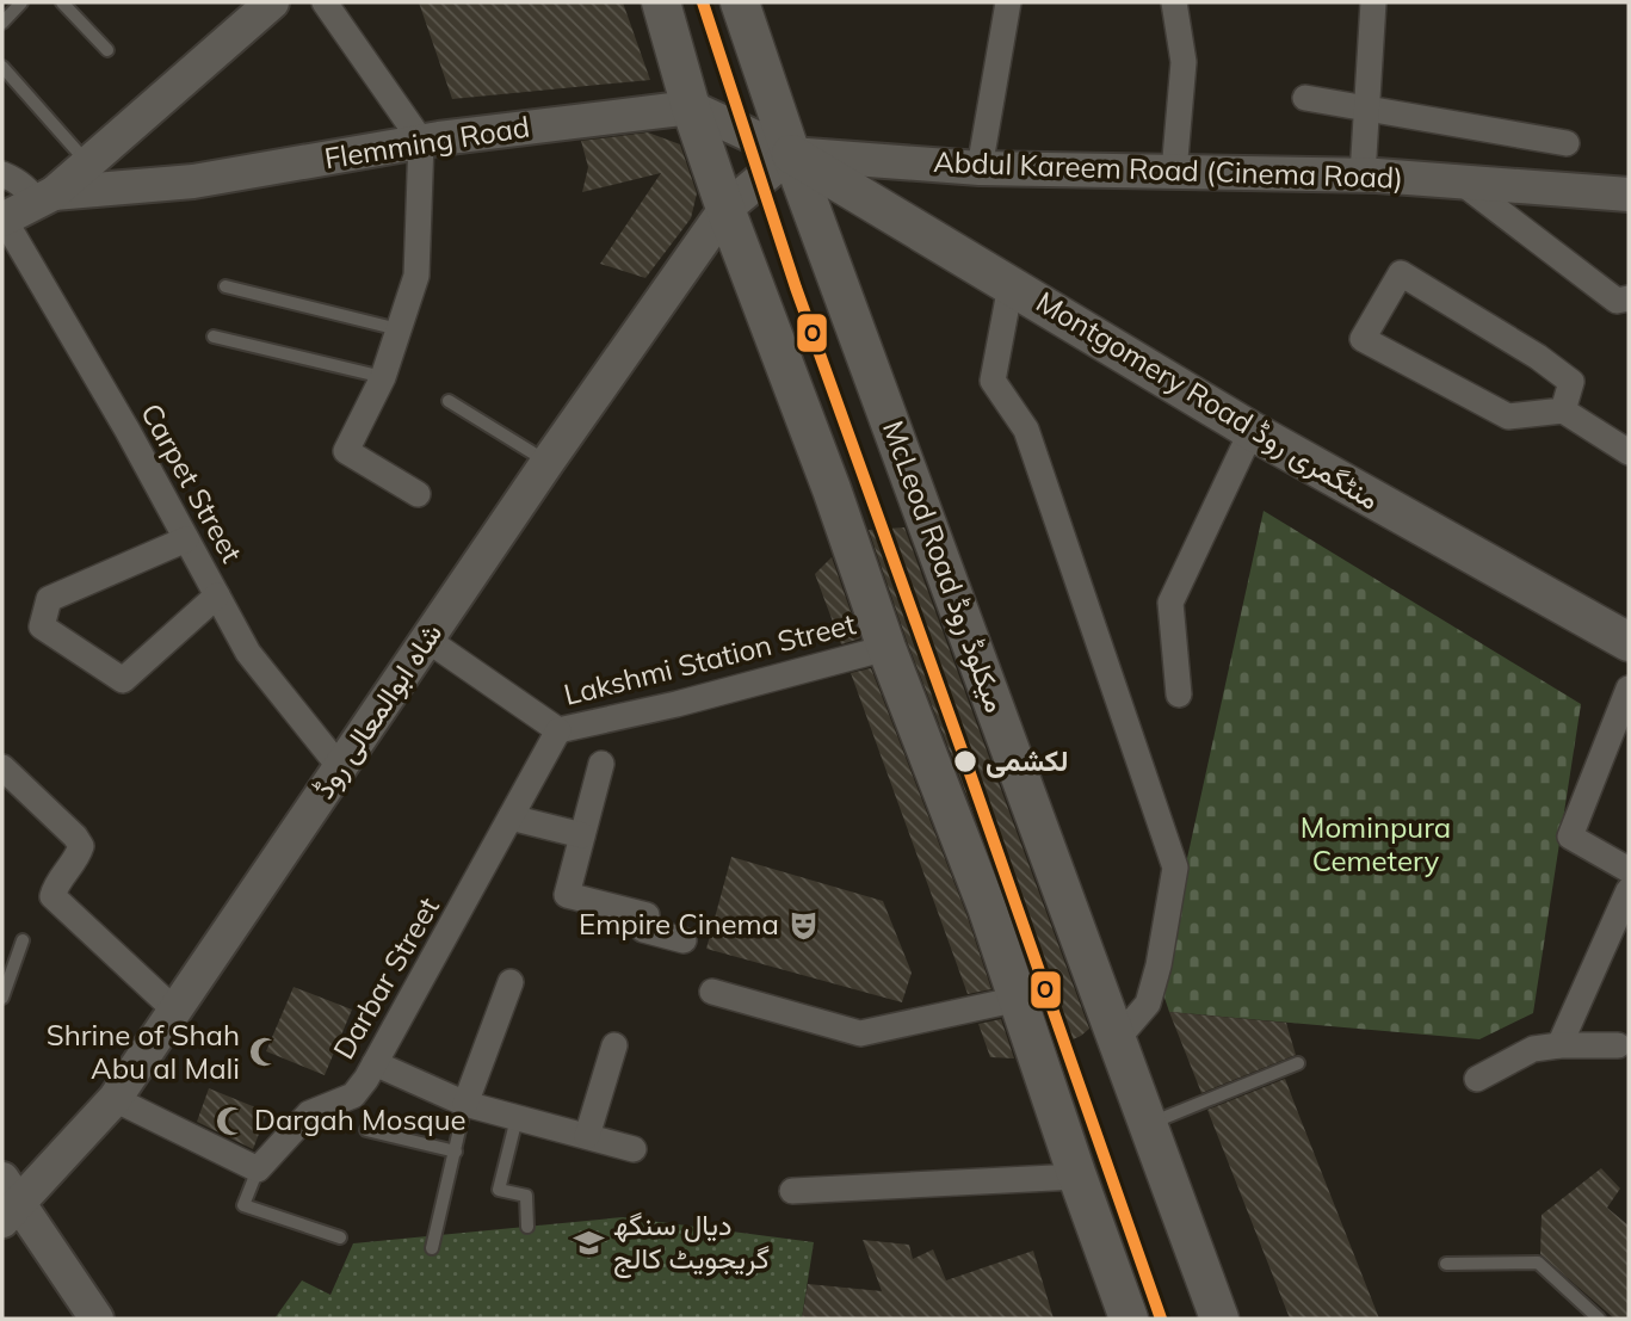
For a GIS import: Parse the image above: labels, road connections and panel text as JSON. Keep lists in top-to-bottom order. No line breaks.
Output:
{"streets":{"main road":["Montgomery Road منٹگمری روڈ","McLeod Road میکلوڈ روڈ"],"street":["Flemming Road","Abdul Kareem Road (Cinema Road)","Carpet Street","Lakshmi Station Street","شاہ ابوالمعالی روڈ","Darbar Street"]},"crossings":[["Abdul Kareem Road (Cinema Road)","Montgomery Road منٹگمری روڈ"],["Abdul Kareem Road (Cinema Road)","McLeod Road میکلوڈ روڈ"],["Montgomery Road منٹگمری روڈ","McLeod Road میکلوڈ روڈ"],["Carpet Street","شاہ ابوالمعالی روڈ"],["Lakshmi Station Street","شاہ ابوالمعالی روڈ"],["Lakshmi Station Street","Darbar Street"]],"parks":["Mominpura Cemetery"],"places":{"other":["لکشمی"],"theatre":["Empire Cinema"],"mosque":["Shrine of Shah Abu al Mali","Dargah Mosque"],"school or university":["دیال سنگھ گریجویٹ کالج"]},"lines":["transit line O"]}
